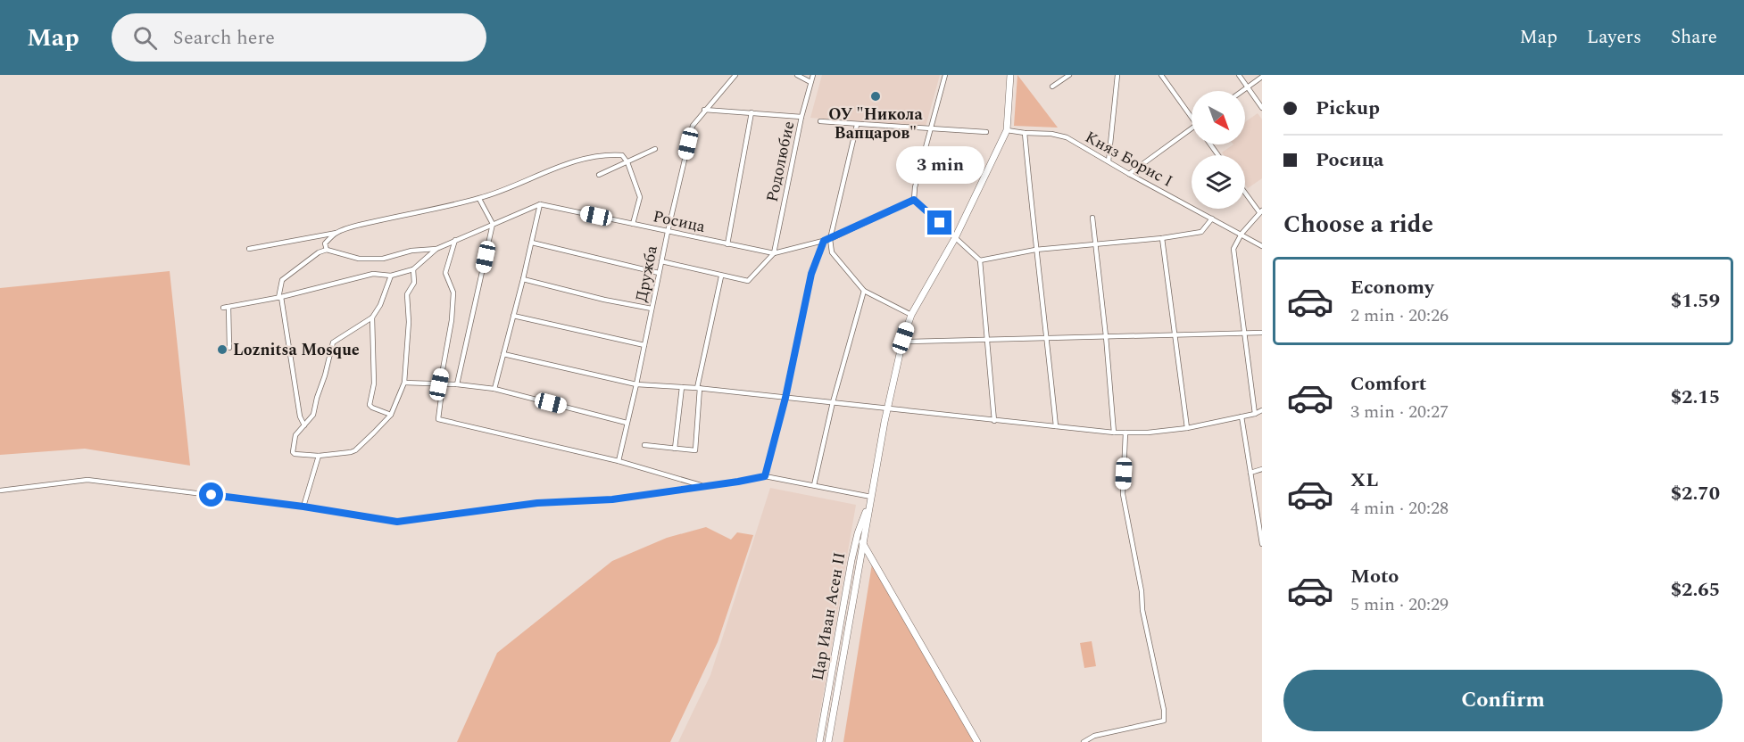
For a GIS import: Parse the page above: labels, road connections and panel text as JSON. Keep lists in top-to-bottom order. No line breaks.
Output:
{"streets":{"street":["Княз Борис I","Родолюбие","Росица","Дружба","Цар Иван Асен II"]},"crossings":[["Княз Борис I","Цар Иван Асен II"],["Родолюбие","Росица"],["Росица","Дружба"]],"places":["ОУ \"Никола Вапцаров\"","Loznitsa Mosque"],"north":"bottom right","page":{"header":"Map","search":"Search here","nav":["Map","Layers","Share"],"banner":["Pickup","Росица"],"bubble":"3 min","heading":"Choose a ride","list":[{"name":"Economy","note":"2 min · 20:26","value":"$1.59"},{"name":"Comfort","note":"3 min · 20:27","value":"$2.15"},{"name":"XL","note":"4 min · 20:28","value":"$2.70"},{"name":"Moto","note":"5 min · 20:29","value":"$2.65"}],"buttons":"Confirm"}}
